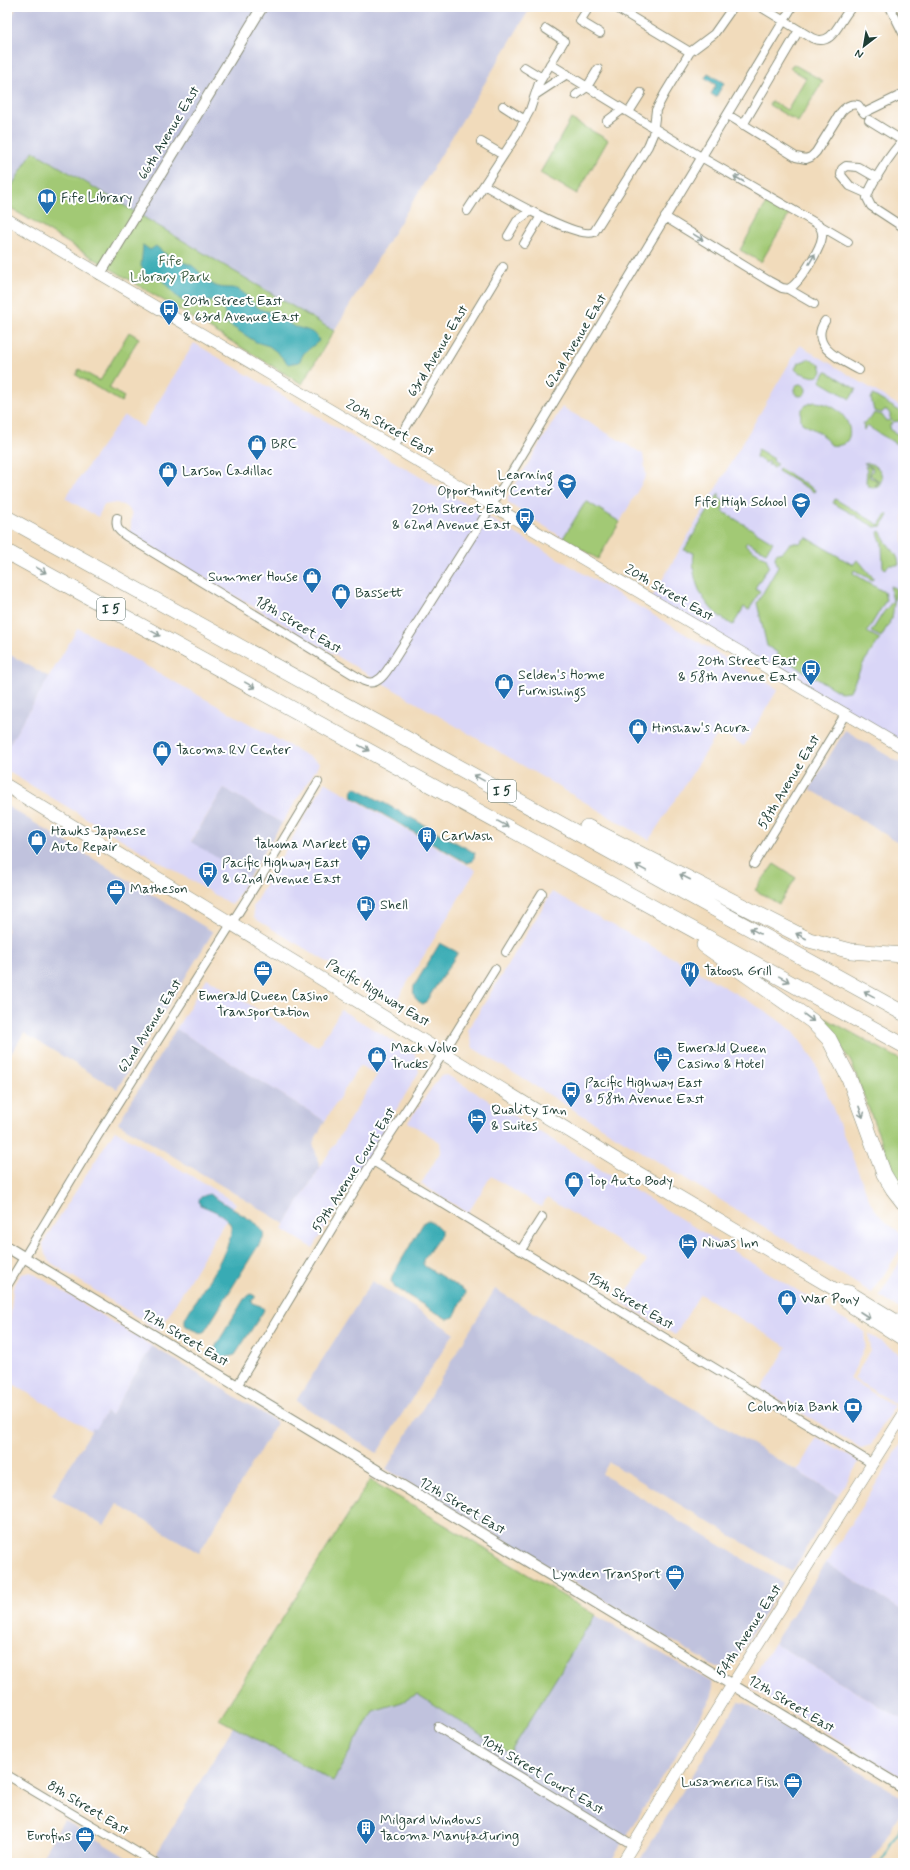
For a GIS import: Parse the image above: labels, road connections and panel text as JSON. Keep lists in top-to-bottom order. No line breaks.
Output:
{"streets":{"highway":["I 5"],"main road":["20th Street East","Pacific Highway East","54th Avenue East"],"street":["66th Avenue East","62nd Avenue East","63rd Avenue East","18th Street East","58th Avenue East","59th Avenue Court East","15th Street East","12th Street East","10th Street Court East","8th Street East"]},"crossings":[["66th Avenue East","20th Street East"],["62nd Avenue East","20th Street East"],["62nd Avenue East","18th Street East"],["62nd Avenue East","Pacific Highway East"],["62nd Avenue East","12th Street East"],["63rd Avenue East","20th Street East"],["20th Street East","58th Avenue East"],["Pacific Highway East","59th Avenue Court East"],["59th Avenue Court East","15th Street East"],["59th Avenue Court East","12th Street East"],["15th Street East","54th Avenue East"],["12th Street East","54th Avenue East"],["54th Avenue East","10th Street Court East"]],"parks":["Fife Library Park"],"places":{"library":["Fife Library"],"bus stop":["20th Street East & 63rd Avenue East","20th Street East & 62nd Avenue East","20th Street East & 58th Avenue East","Pacific Highway East & 62nd Avenue East","Pacific Highway East & 58th Avenue East"],"shop":["BRC","Larson Cadillac","Summer House","Bassett","Selden's Home Furnishings","Hinshaw's Acura","Tacoma RV Center","Hawks Japanese Auto Repair","Mack Volvo Trucks","Top Auto Body","War Pony"],"school or university":["Learning Opportunity Center","Fife High School"],"building":["CarWash","Milgard Windows Tacoma Manufacturing"],"supermarket":["Tahoma Market"],"office":["Matheson","Emerald Queen Casino Transportation","Lynden Transport","Lusamerica Fish","Eurofins"],"fuel station":["Shell"],"restaurant":["Tatoosh Grill"],"hotel":["Emerald Queen Casino & Hotel","Quality Inn & Suites","Niwas Inn"],"bank":["Columbia Bank"]},"north":"bottom left"}
